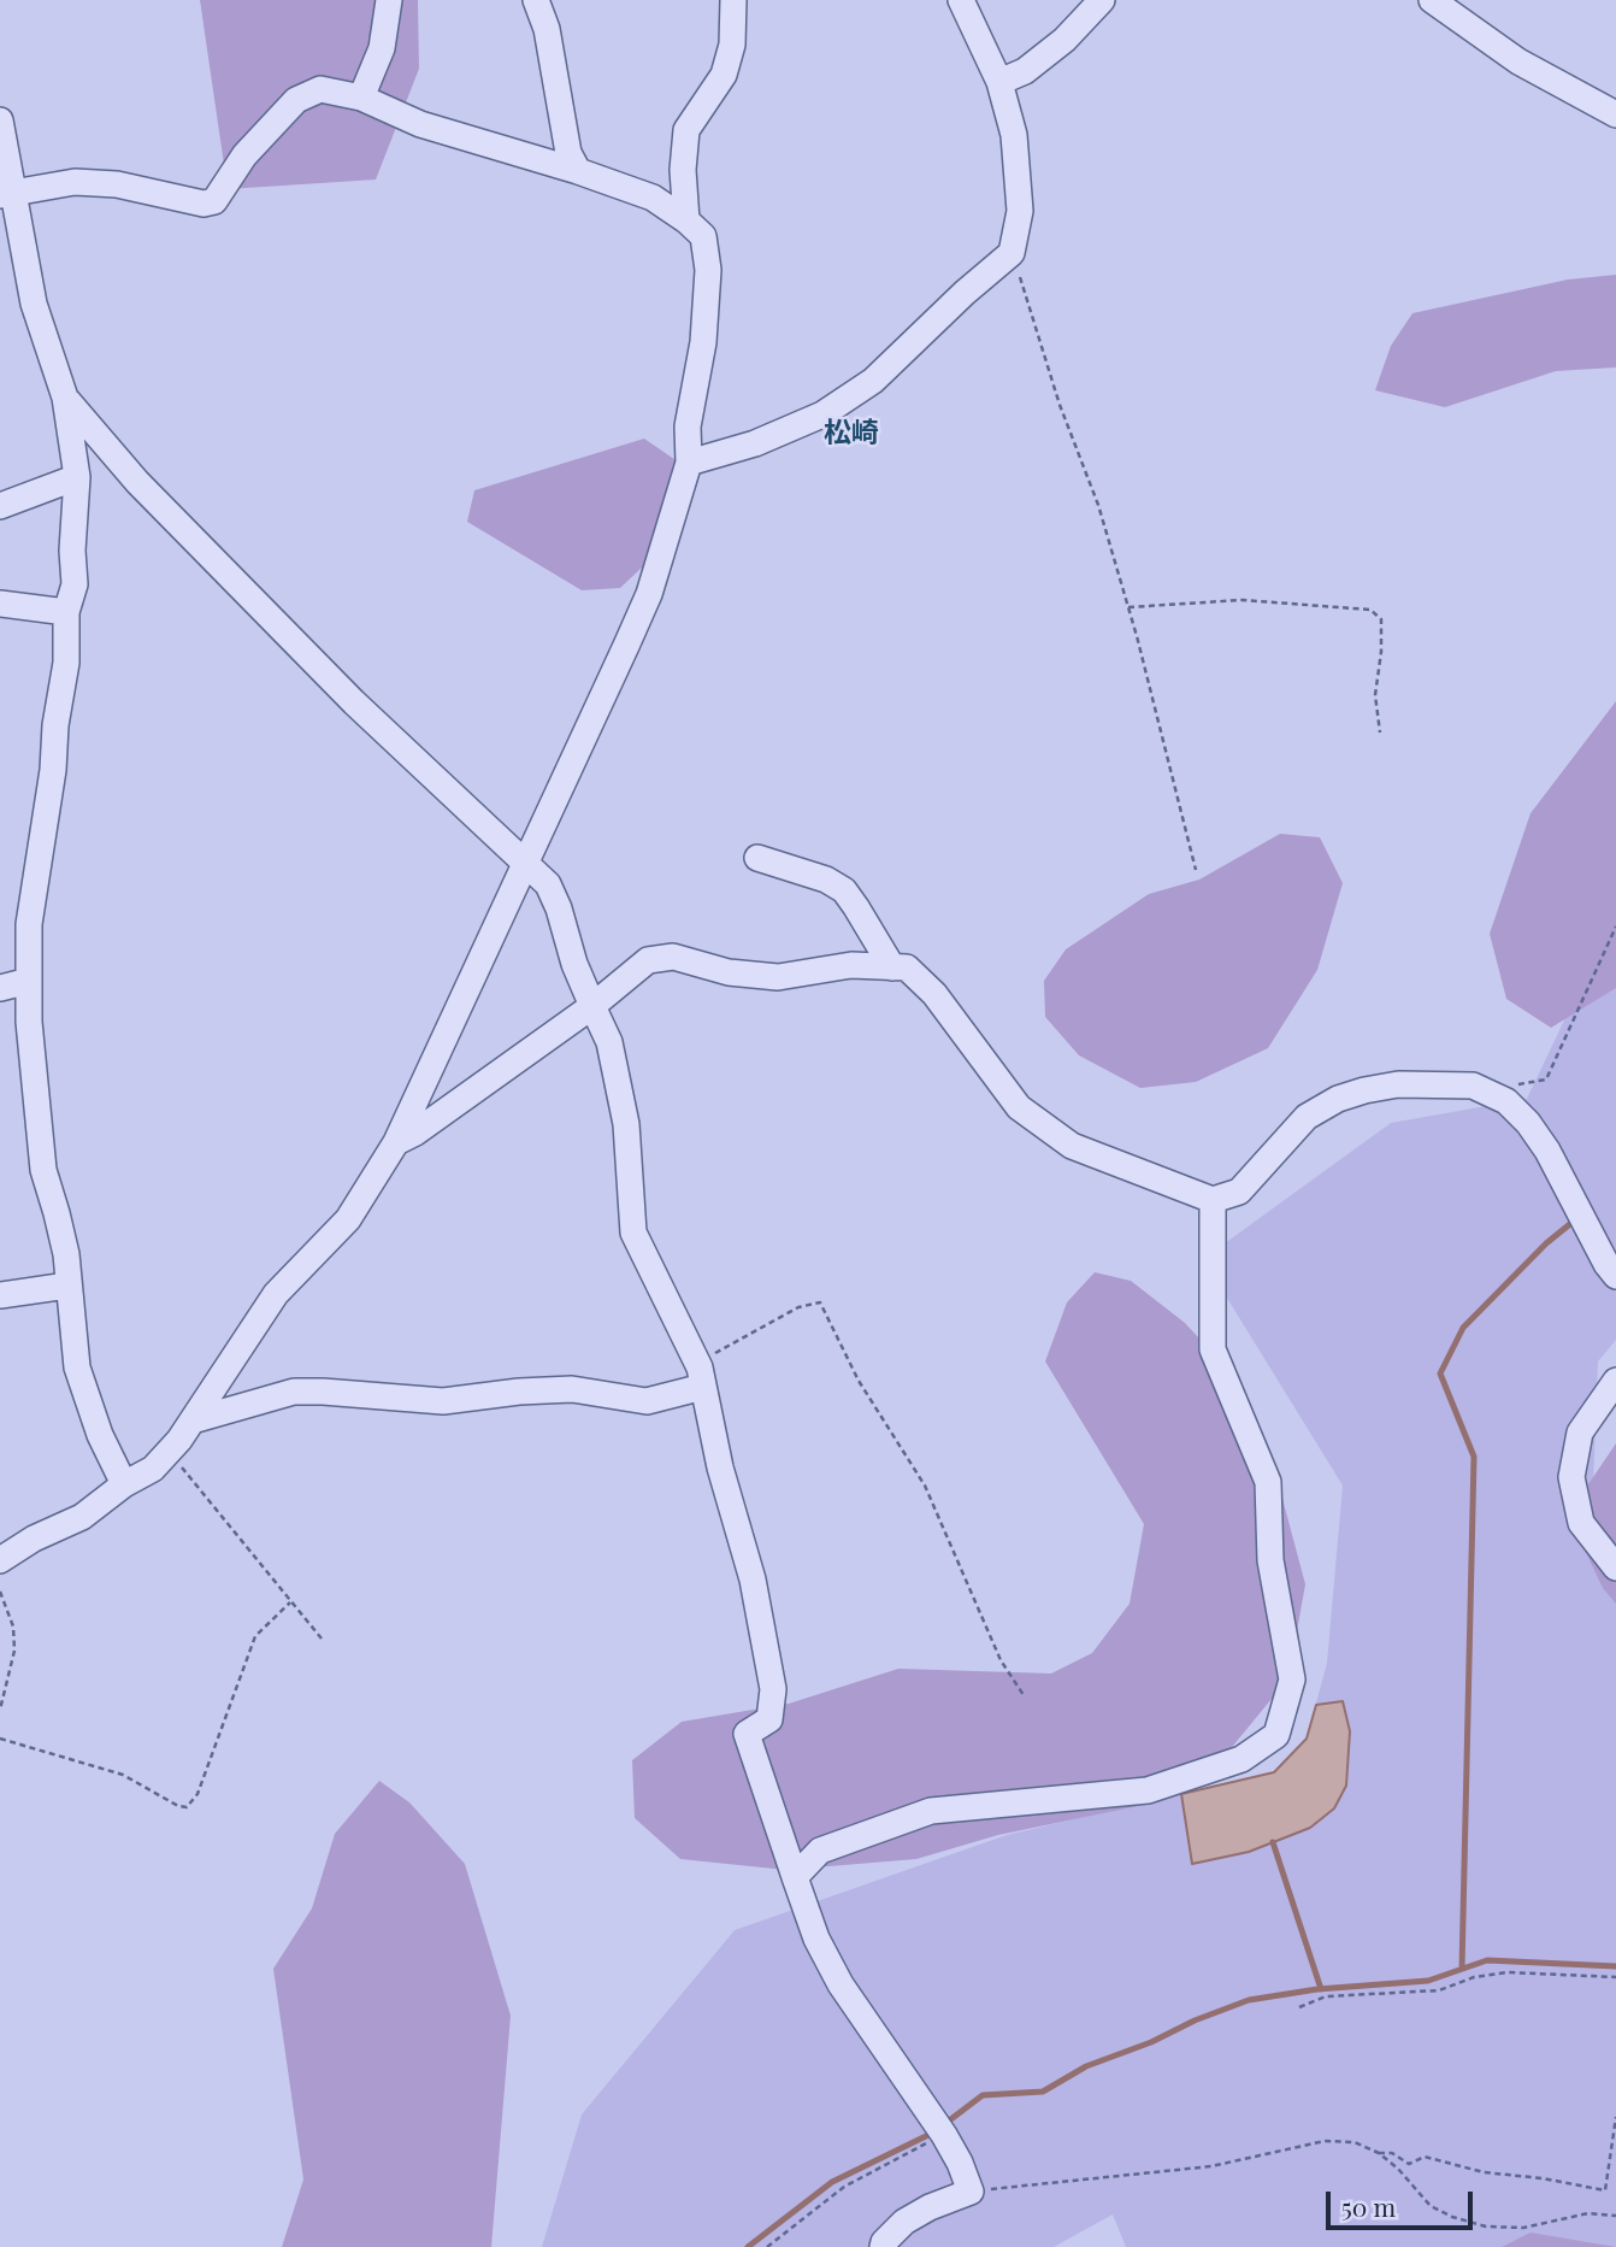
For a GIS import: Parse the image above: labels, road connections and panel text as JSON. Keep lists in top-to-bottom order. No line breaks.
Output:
{"districts":["松崎"],"scale_bar":"50 m"}
